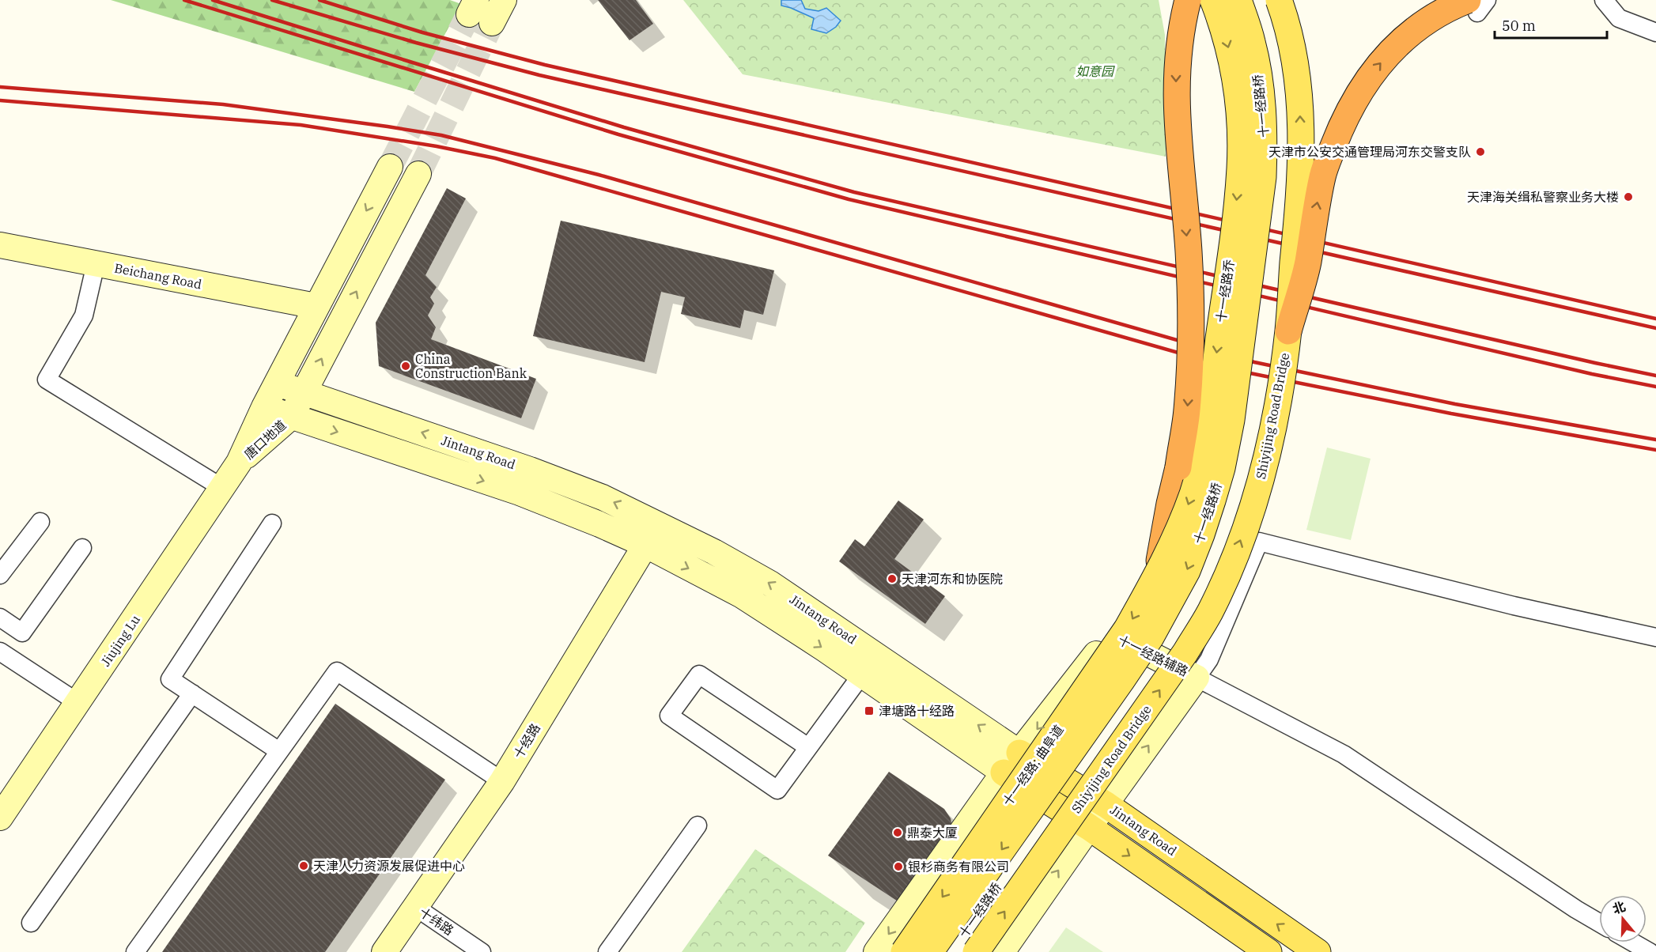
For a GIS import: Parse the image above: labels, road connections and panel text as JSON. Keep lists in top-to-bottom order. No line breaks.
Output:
{"streets":{"main road":["十一经路桥","Beichang Road","十一经路乔","Shiyijing Road Bridge","唐口地道","Jintang Road","Jiujing Lu","十一经路辅路","十经路","十一经路; 曲阜道"],"street":["十纬路"]},"crossings":[["Beichang Road","唐口地道"],["十一经路乔","十一经路; 曲阜道"],["唐口地道","Jintang Road"],["唐口地道","Jiujing Lu"],["Jintang Road","十一经路辅路"],["Jintang Road","十经路"],["十经路","十纬路"]],"one_way":["十一经路乔","Shiyijing Road Bridge","十一经路; 曲阜道"],"parks":["如意园"],"places":{"other":["天津市公安交通管理局河东交警支队","天津海关缉私警察业务大楼","China Construction Bank","天津河东和协医院","鼎泰大厦","天津人力资源发展促进中心","银杉商务有限公司"],"transit":["津塘路十经路"]},"scale_bar":"50 m","north":"top"}
